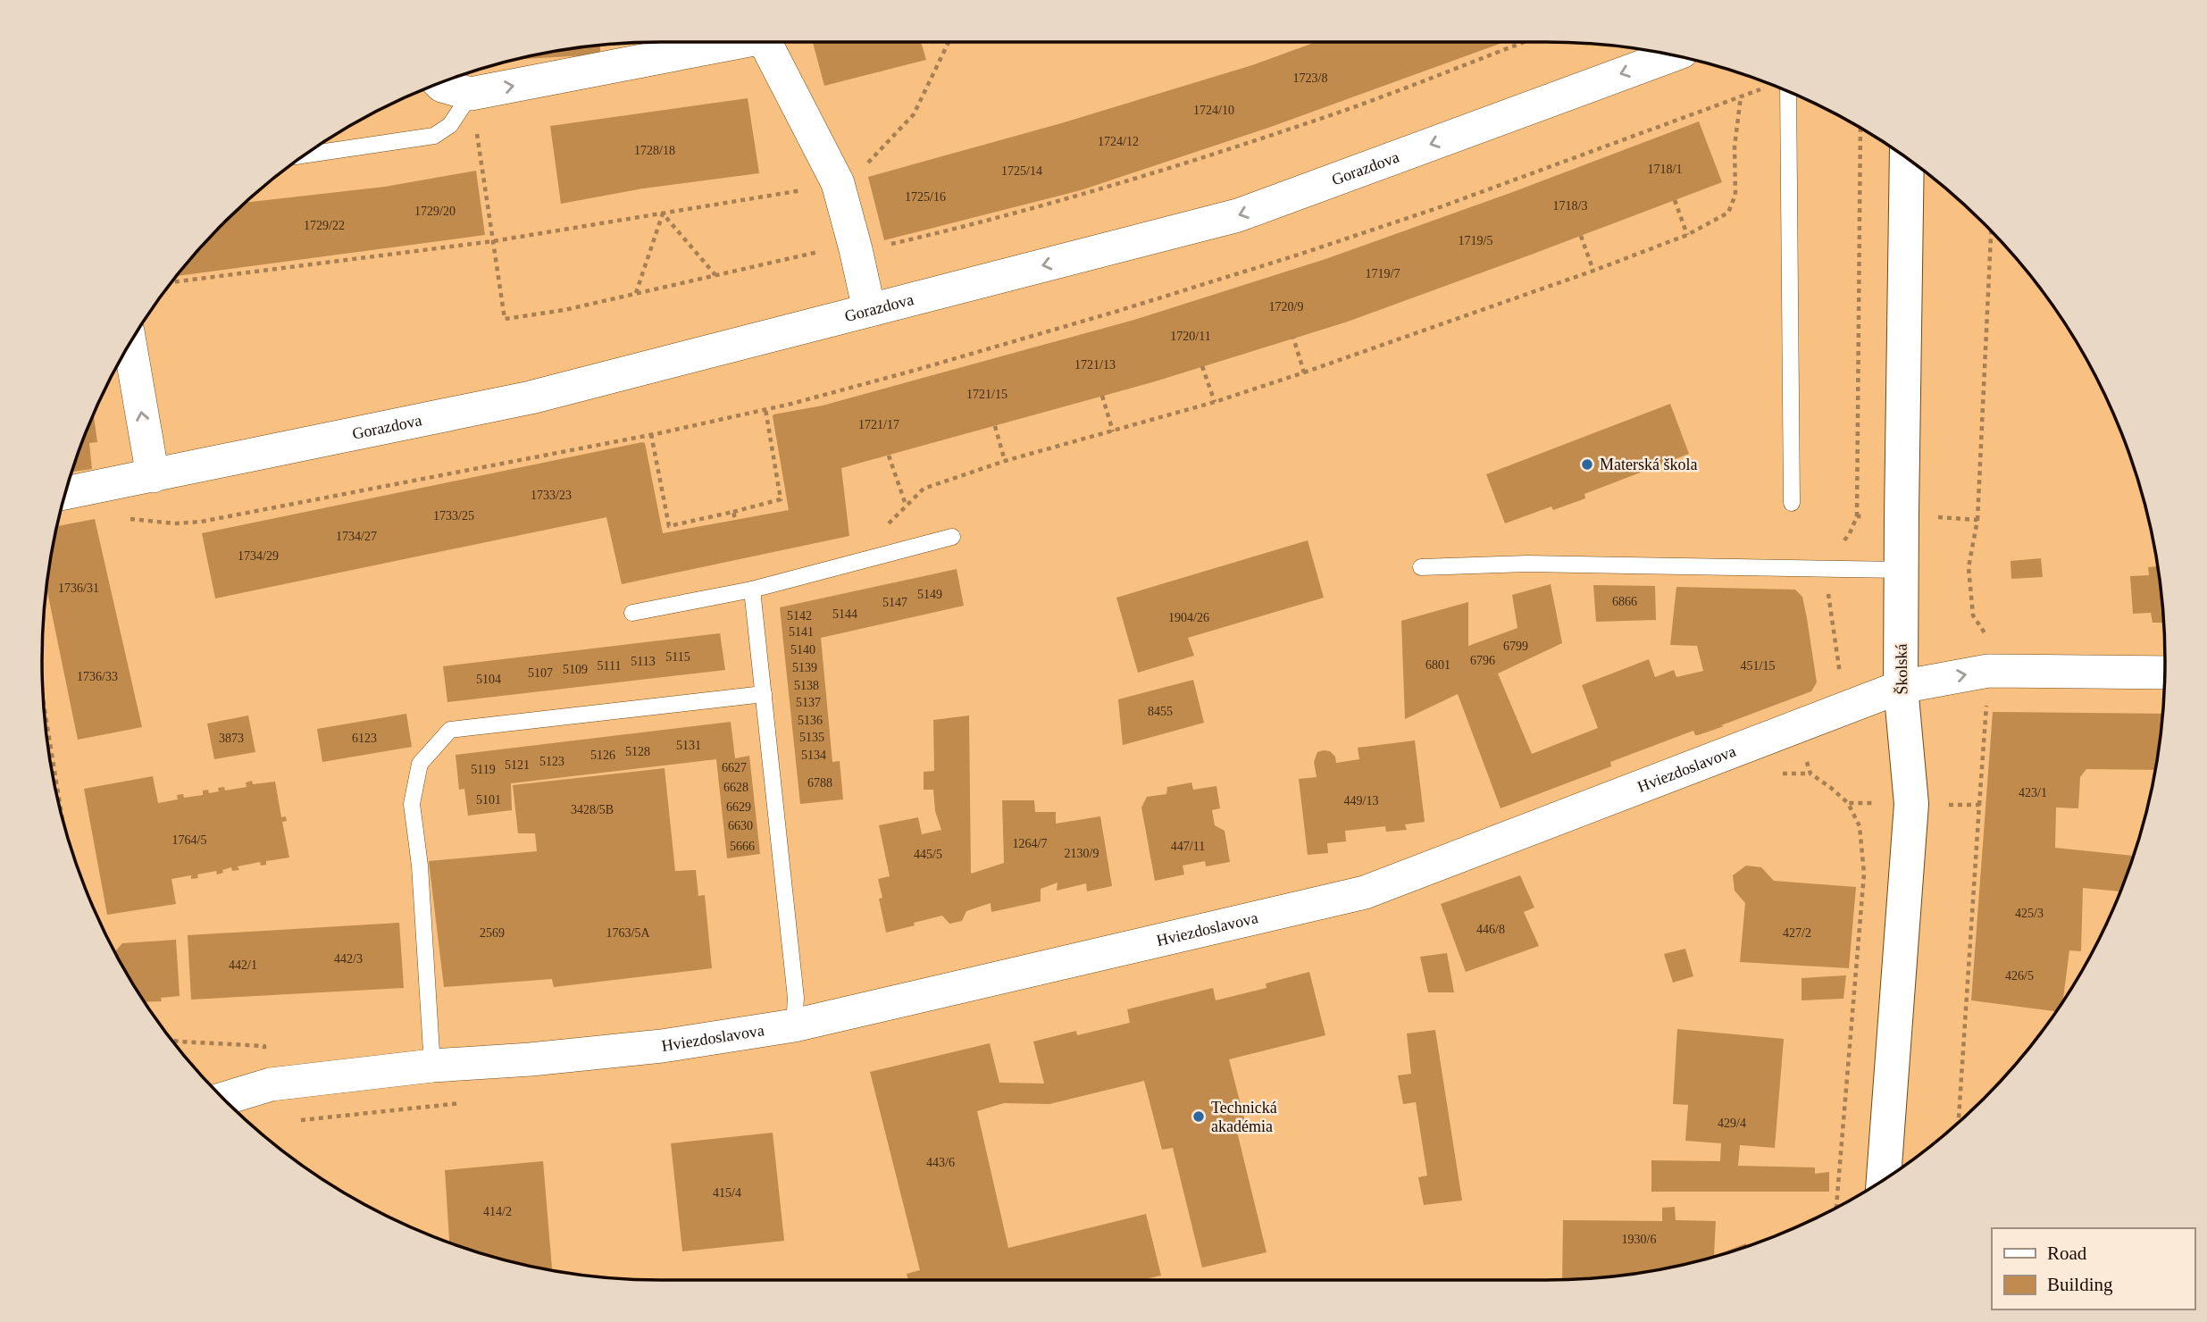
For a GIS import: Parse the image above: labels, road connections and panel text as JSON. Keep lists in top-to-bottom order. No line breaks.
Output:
{"streets":{"main road":["Školská"],"street":["Gorazdova","Hviezdoslavova"]},"crossings":[["Školská","Hviezdoslavova"]],"one_way":["Gorazdova"],"places":["Materská škola","Technická akadémia"],"house_numbers":["1723/8","1724/10","1724/12","1728/18","1718/1","1725/14","1725/16","1718/3","1729/20","1729/22","1719/5","1719/7","1720/9","1720/11","1721/13","1721/15","1721/17","1733/23","1733/25","1734/27","1734/29","1736/31","5149","6866","5147","5144","5142","1904/26","5141","6799","5140","5115","6796","5113","6801","5111","451/15","5139","5109","5107","1736/33","5104","5138","5137","8455","5136","5135","3873","6123","5131","5128","5126","5134","5123","5121","6627","5119","6788","6628","423/1","5101","449/13","6629","3428/5B","6630","1764/5","1264/7","5666","447/11","2130/9","445/5","425/3","446/8","2569","1763/5A","427/2","442/3","442/1","426/5","429/4","443/6","415/4","414/2","1930/6"],"legend":["Road","Building"]}
